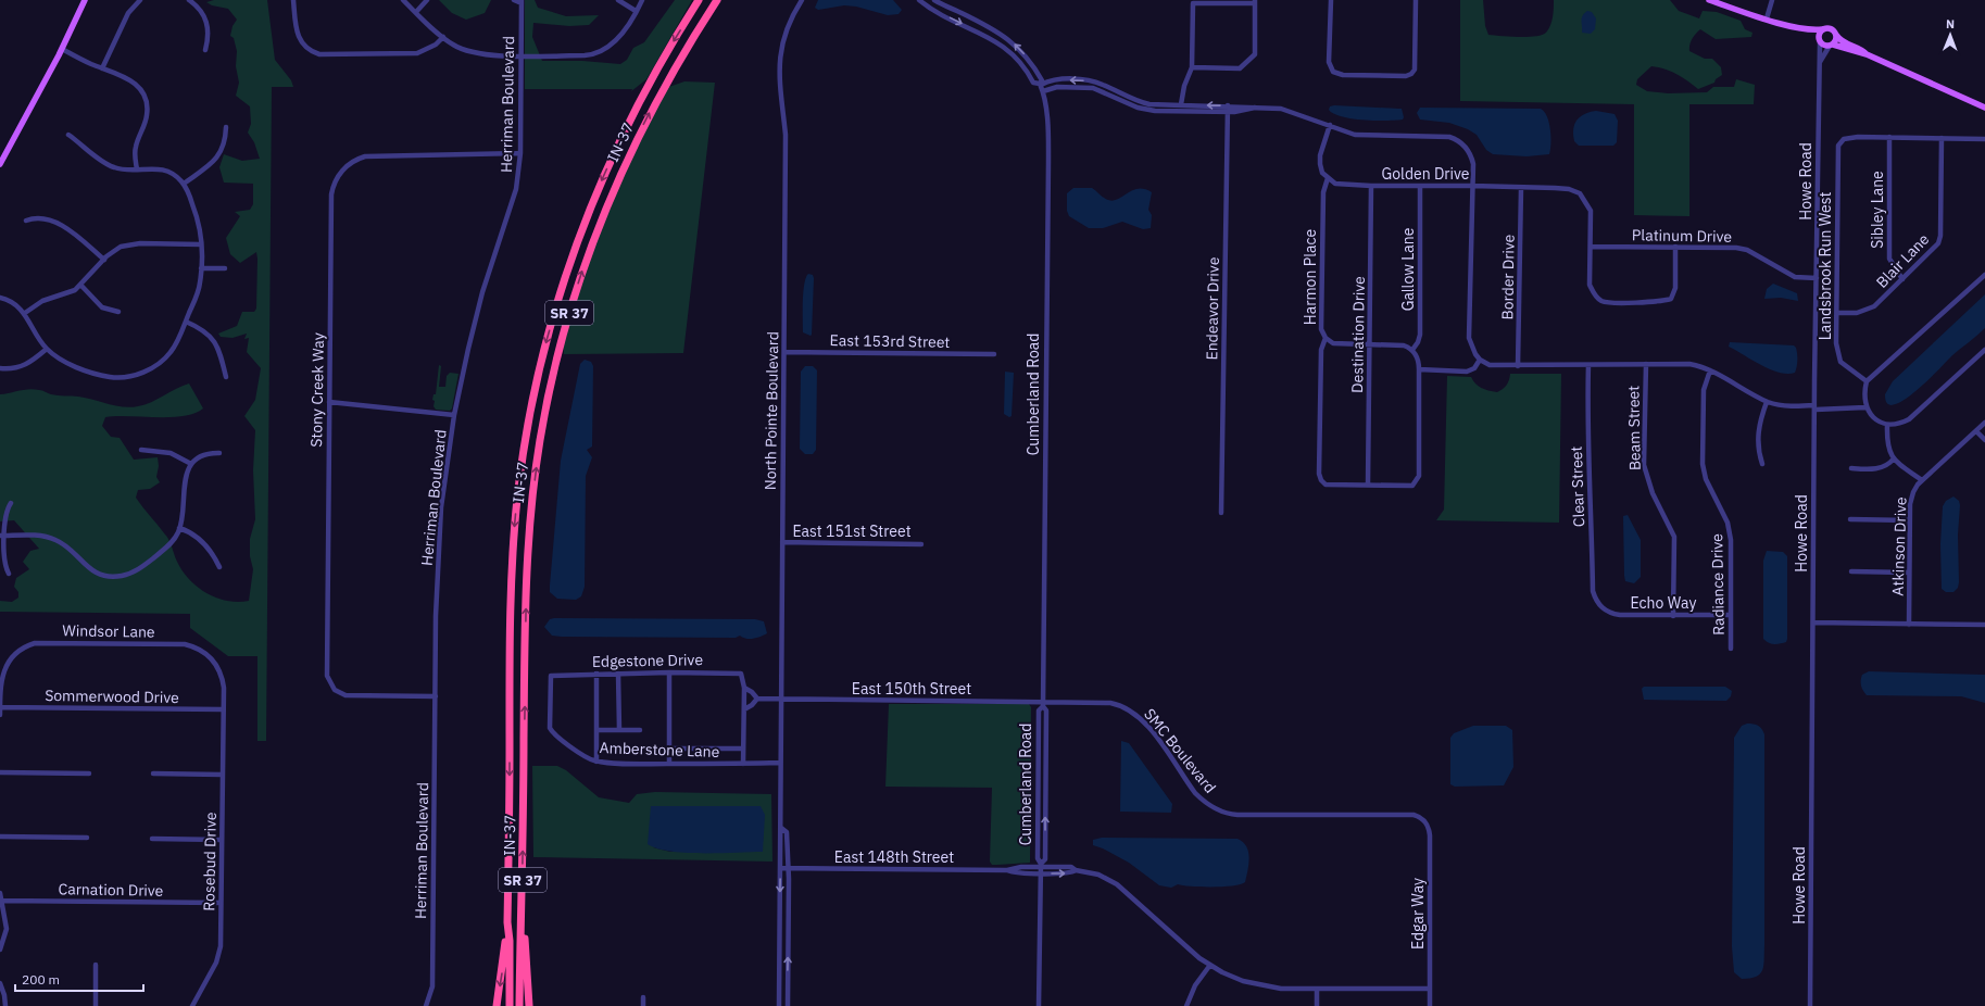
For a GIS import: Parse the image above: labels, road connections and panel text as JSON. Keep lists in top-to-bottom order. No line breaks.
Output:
{"streets":{"highway":["IN-37","SR 37"],"street":["Herriman Boulevard","Golden Drive","Howe Road","Sibley Lane","Platinum Drive","Blair Lane","Landsbrook Run West","Gallow Lane","Harmon Place","Border Drive","Endeavor Drive","Destination Drive","East 153rd Street","Stony Creek Way","Cumberland Road","North Pointe Boulevard","Beam Street","Clear Street","East 151st Street","Atkinson Drive","Radiance Drive","Echo Way","Windsor Lane","Edgestone Drive","East 150th Street","Sommerwood Drive","Amberstone Lane","SMC Boulevard","East 148th Street","Rosebud Drive","Carnation Drive","Edgar Way"]},"crossings":[["Herriman Boulevard","Stony Creek Way"],["Golden Drive","Platinum Drive"],["Golden Drive","Gallow Lane"],["Golden Drive","Harmon Place"],["Golden Drive","Border Drive"],["Golden Drive","Destination Drive"],["Howe Road","Platinum Drive"],["Sibley Lane","Blair Lane"],["Sibley Lane","Landsbrook Run West"],["Blair Lane","Landsbrook Run West"],["Harmon Place","Destination Drive"],["East 153rd Street","North Pointe Boulevard"],["Cumberland Road","East 150th Street"],["Cumberland Road","SMC Boulevard"],["Cumberland Road","East 148th Street"],["North Pointe Boulevard","East 151st Street"],["North Pointe Boulevard","East 150th Street"],["North Pointe Boulevard","Amberstone Lane"],["North Pointe Boulevard","East 148th Street"],["Beam Street","Echo Way"],["Clear Street","Echo Way"],["Radiance Drive","Echo Way"],["Windsor Lane","Sommerwood Drive"],["Windsor Lane","Rosebud Drive"],["Edgestone Drive","Amberstone Lane"],["East 150th Street","SMC Boulevard"],["Sommerwood Drive","Rosebud Drive"],["SMC Boulevard","Edgar Way"],["East 148th Street","Edgar Way"],["Rosebud Drive","Carnation Drive"]],"scale_bar":"200 m","north":"top"}
